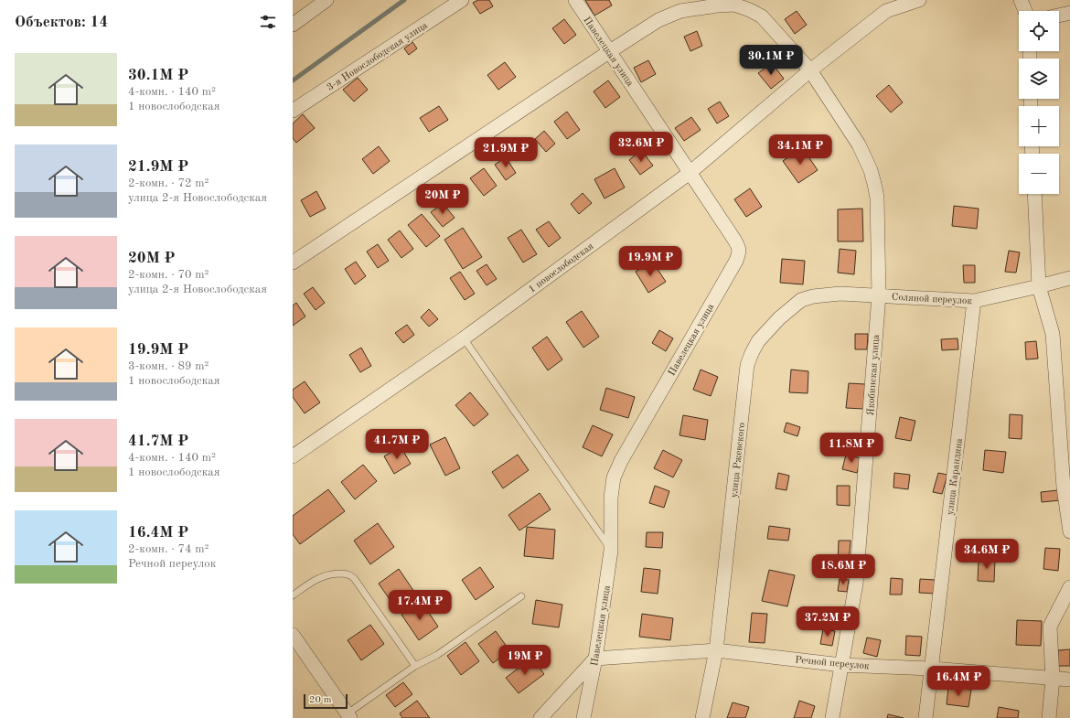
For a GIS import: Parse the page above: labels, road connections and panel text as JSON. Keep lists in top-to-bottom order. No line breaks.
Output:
{"streets":{"street":["Павелецкая улица","3-я Новослободская улица","1 новослободская","Соляной переулок","Якобинская улица","улица Ржевского","улица Карандина","Речной переулок"]},"crossings":[["Павелецкая улица","1 новослободская"],["Павелецкая улица","Якобинская улица"],["Павелецкая улица","Речной переулок"],["1 новослободская","Якобинская улица"],["Соляной переулок","Якобинская улица"],["Соляной переулок","улица Ржевского"],["Соляной переулок","улица Карандина"],["Якобинская улица","улица Ржевского"],["Якобинская улица","Речной переулок"],["улица Ржевского","Речной переулок"],["улица Карандина","Речной переулок"]],"scale_bar":"20 m","page":{"heading":"Объектов: 14","map_buttons":["+","−"],"list":[{"name":"30.1M ₽","note":"4-комн. · 140 m² · 1 новослободская"},{"name":"21.9M ₽","note":"2-комн. · 72 m² · улица 2-я Новослободская"},{"name":"20M ₽","note":"2-комн. · 70 m² · улица 2-я Новослободская"},{"name":"19.9M ₽","note":"3-комн. · 89 m² · 1 новослободская"},{"name":"41.7M ₽","note":"4-комн. · 140 m² · 1 новослободская"},{"name":"16.4M ₽","note":"2-комн. · 74 m² · Речной переулок"}],"price":["30.1M ₽","32.6M ₽","34.1M ₽","21.9M ₽","20M ₽","19.9M ₽","41.7M ₽","11.8M ₽","34.6M ₽","18.6M ₽","17.4M ₽","37.2M ₽","19M ₽","16.4M ₽"],"scale":"20 m"}}
